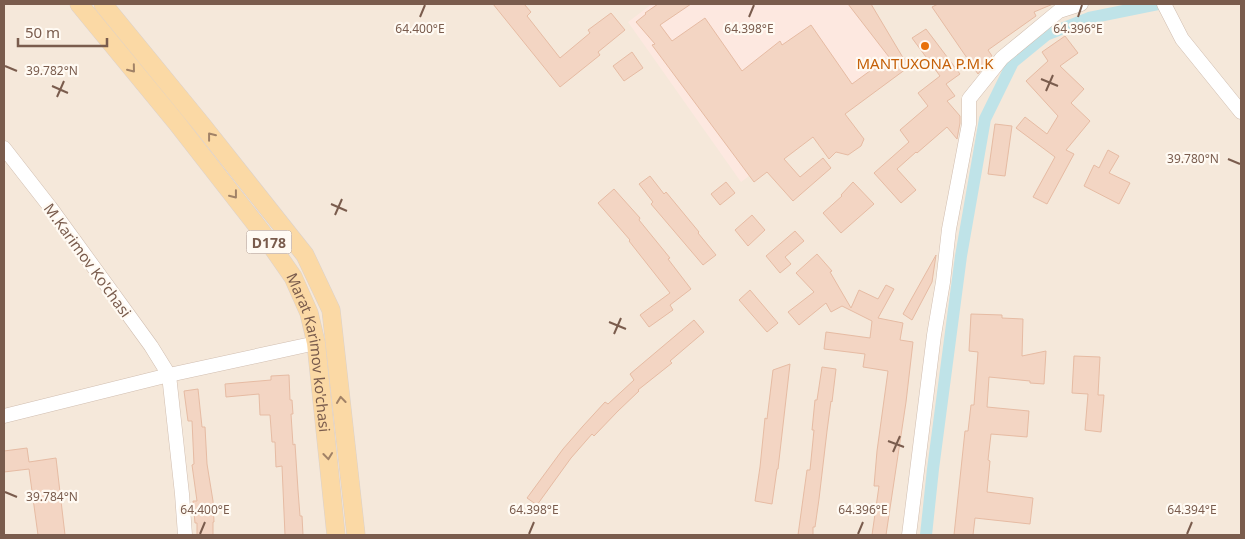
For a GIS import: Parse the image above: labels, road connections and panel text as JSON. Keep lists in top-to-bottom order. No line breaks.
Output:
{"streets":{"main road":["D178","Marat Karimov ko'chasi"],"street":["M.Karimov Ko'chasi"]},"places":["MANTUXONA P.M.K"],"scale_bar":"50 m","coordinates":["64.400°E","64.396°E","64.398°E","39.782°N","39.780°N","39.784°N","64.394°E"]}
